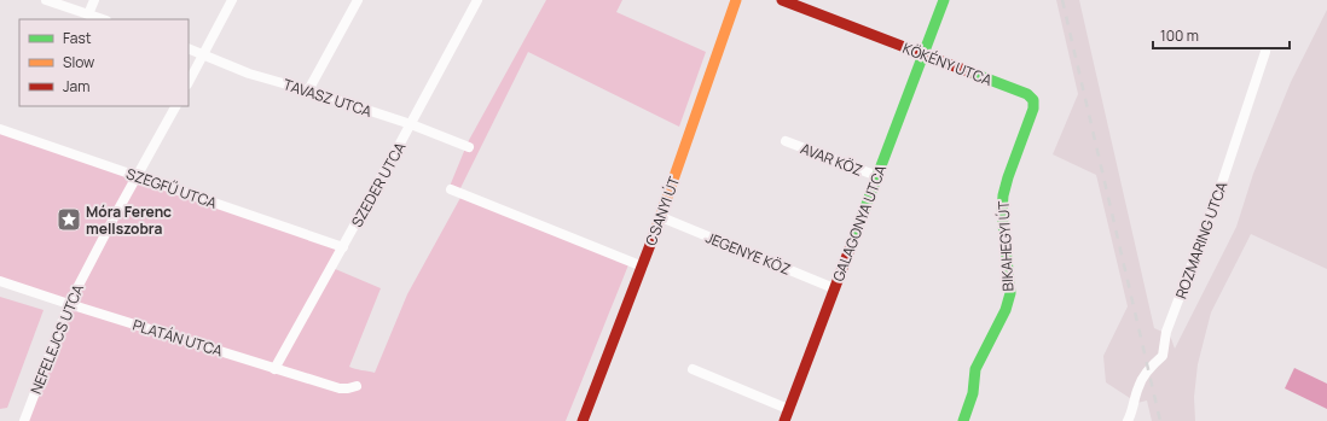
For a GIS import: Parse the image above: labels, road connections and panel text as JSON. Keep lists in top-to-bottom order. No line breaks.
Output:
{"streets":{"street":["KÖKÉNY UTCA","TAVASZ UTCA","AVAR KÖZ","SZEDER UTCA","SZEGFŰ UTCA","CSANYI ÚT","GALAGONYA UTCA","ROZMARING UTCA","BIKAHEGYI ÚT","JEGENYE KÖZ","PLATÁN UTCA","NEFELEJCS UTCA"]},"crossings":[["KÖKÉNY UTCA","GALAGONYA UTCA"],["KÖKÉNY UTCA","BIKAHEGYI ÚT"],["TAVASZ UTCA","SZEDER UTCA"],["AVAR KÖZ","GALAGONYA UTCA"],["SZEDER UTCA","SZEGFŰ UTCA"],["SZEDER UTCA","PLATÁN UTCA"],["SZEGFŰ UTCA","NEFELEJCS UTCA"],["CSANYI ÚT","JEGENYE KÖZ"],["GALAGONYA UTCA","JEGENYE KÖZ"],["PLATÁN UTCA","NEFELEJCS UTCA"]],"places":{"place":["Móra Ferenc mellszobra"]},"legend":["Fast","Slow","Jam"],"scale_bar":"100 m"}
